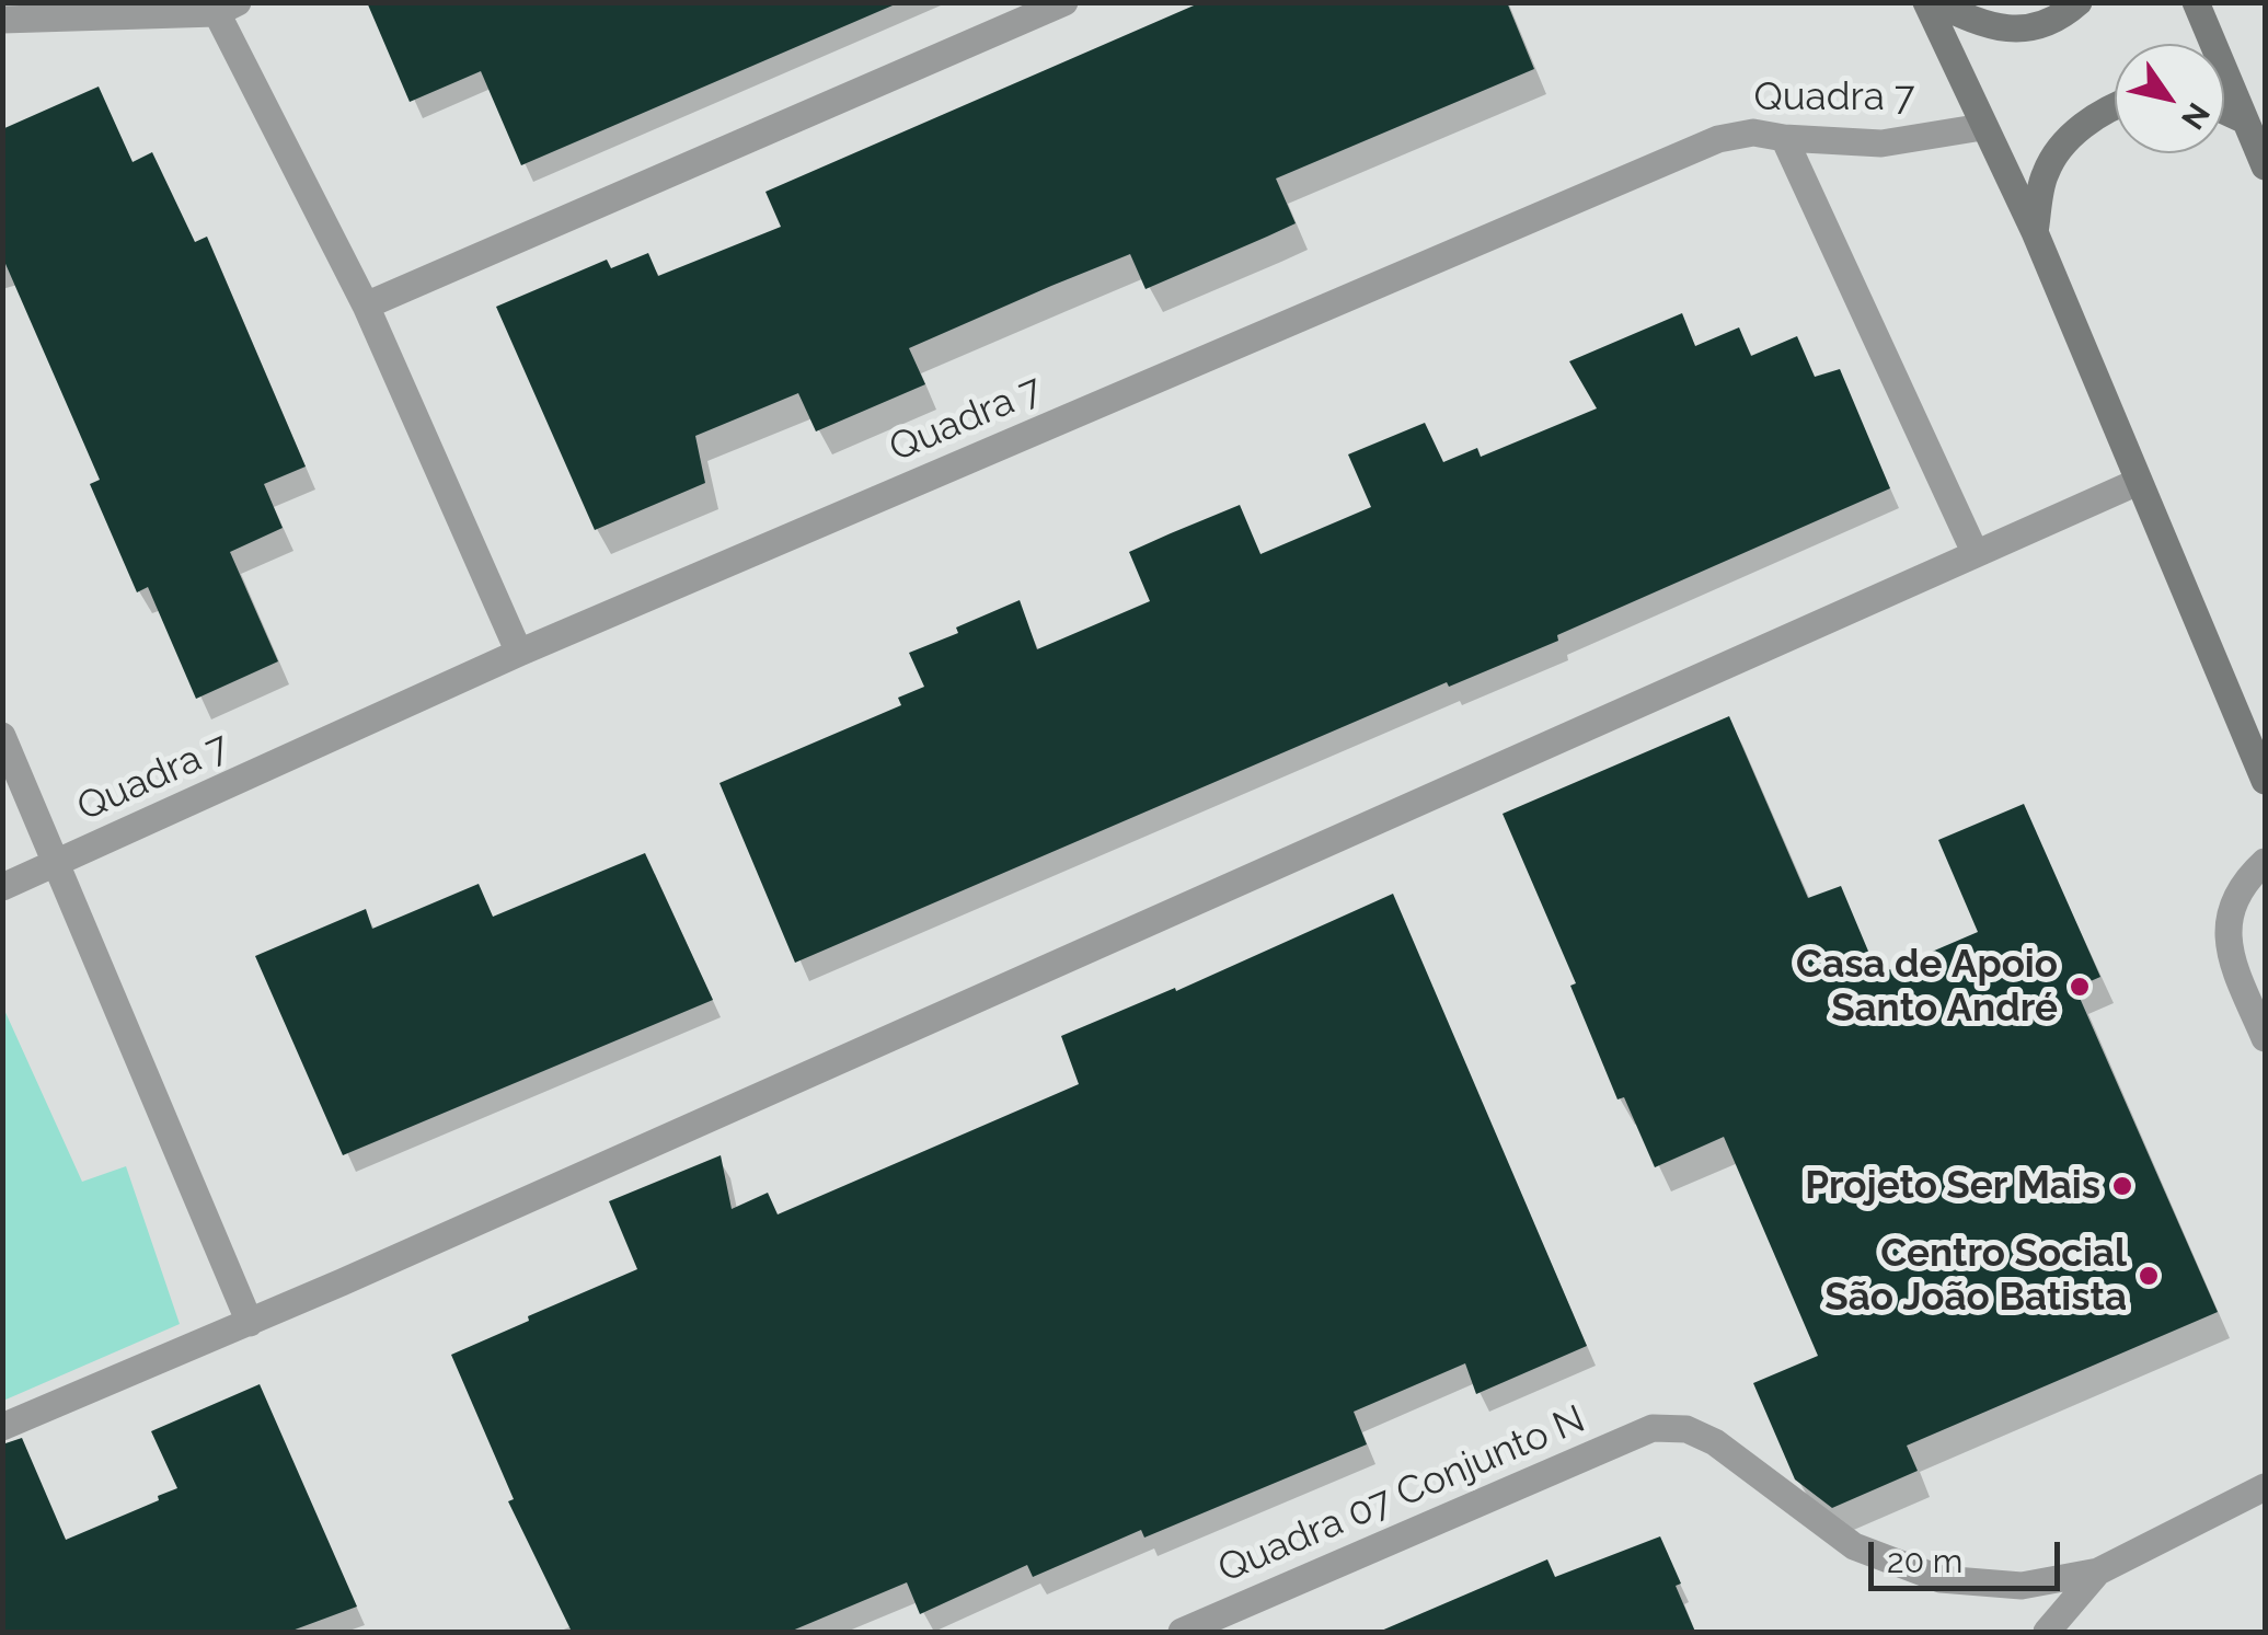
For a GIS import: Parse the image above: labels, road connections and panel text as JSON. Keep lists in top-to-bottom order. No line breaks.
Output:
{"streets":{"street":["Quadra 7","Quadra 07 Conjunto N"]},"places":["Casa de Apoio Santo André","Projeto Ser Mais","Centro Social São João Batista"],"scale_bar":"20 m","north":"bottom right"}
